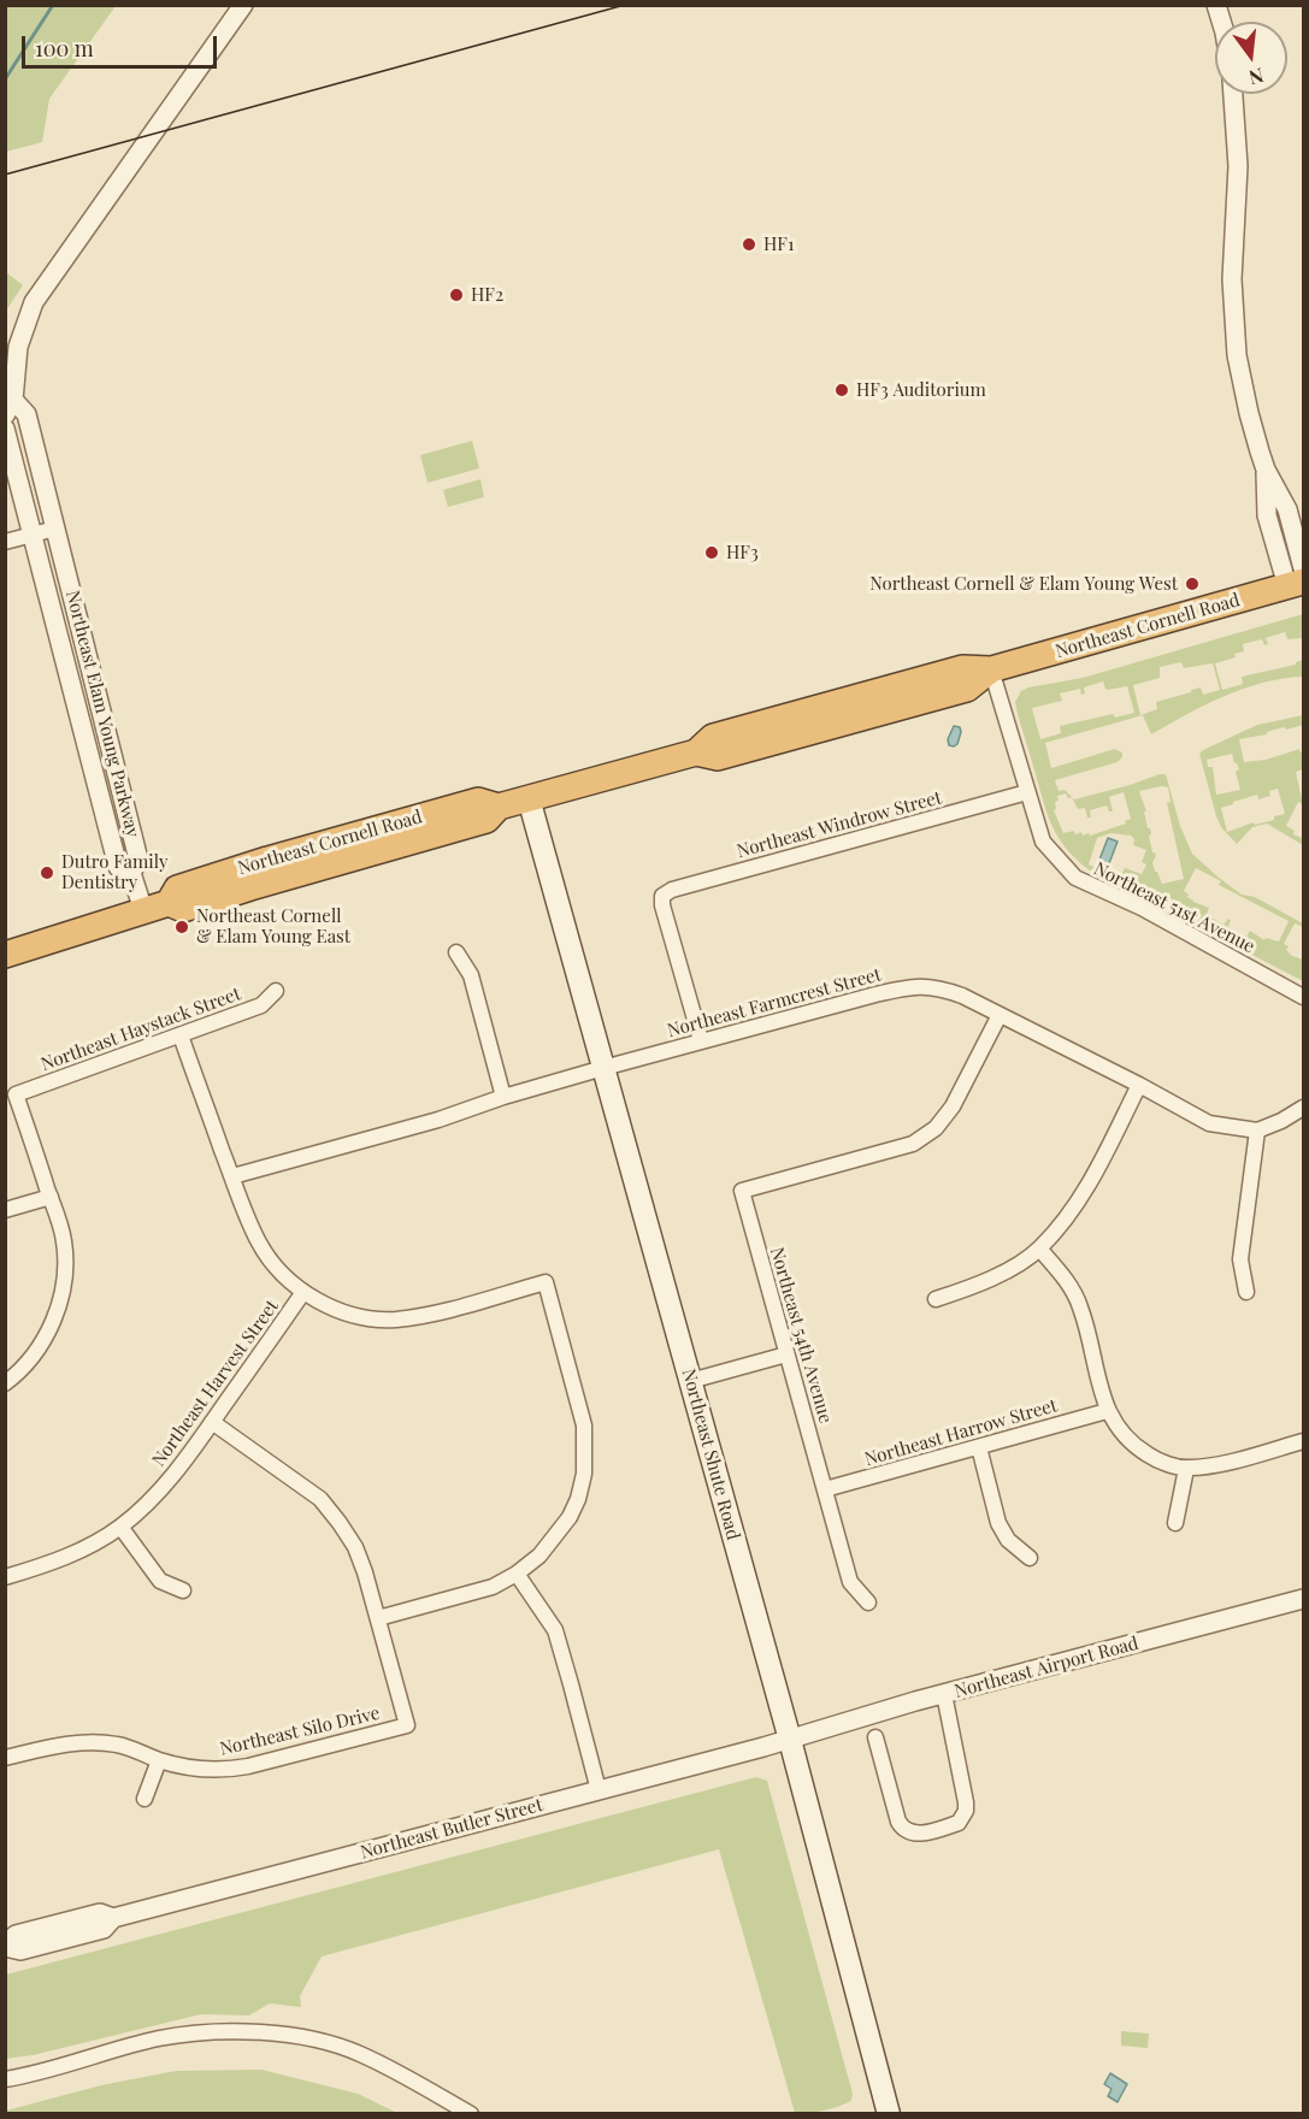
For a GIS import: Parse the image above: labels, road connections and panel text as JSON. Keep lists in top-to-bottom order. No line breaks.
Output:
{"streets":{"highway":["Northeast Cornell Road"],"main road":["Northeast Shute Road"],"street":["Northeast Elam Young Parkway","Northeast Windrow Street","Northeast 51st Avenue","Northeast Farmcrest Street","Northeast Haystack Street","Northeast 54th Avenue","Northeast Harvest Street","Northeast Harrow Street","Northeast Airport Road","Northeast Silo Drive","Northeast Butler Street"]},"crossings":[["Northeast Cornell Road","Northeast 51st Avenue"],["Northeast Cornell Road","Northeast Shute Road"],["Northeast Windrow Street","Northeast 51st Avenue"],["Northeast Windrow Street","Northeast Farmcrest Street"],["Northeast Farmcrest Street","Northeast 54th Avenue"],["Northeast Farmcrest Street","Northeast Shute Road"],["Northeast 54th Avenue","Northeast Harrow Street"],["Northeast Shute Road","Northeast Airport Road"],["Northeast Shute Road","Northeast Butler Street"],["Northeast Airport Road","Northeast Butler Street"]],"places":["HF1","HF2","HF3 Auditorium","HF3","Northeast Cornell & Elam Young West","Dutro Family Dentistry","Northeast Cornell & Elam Young East"],"scale_bar":"100 m","north":"bottom"}
